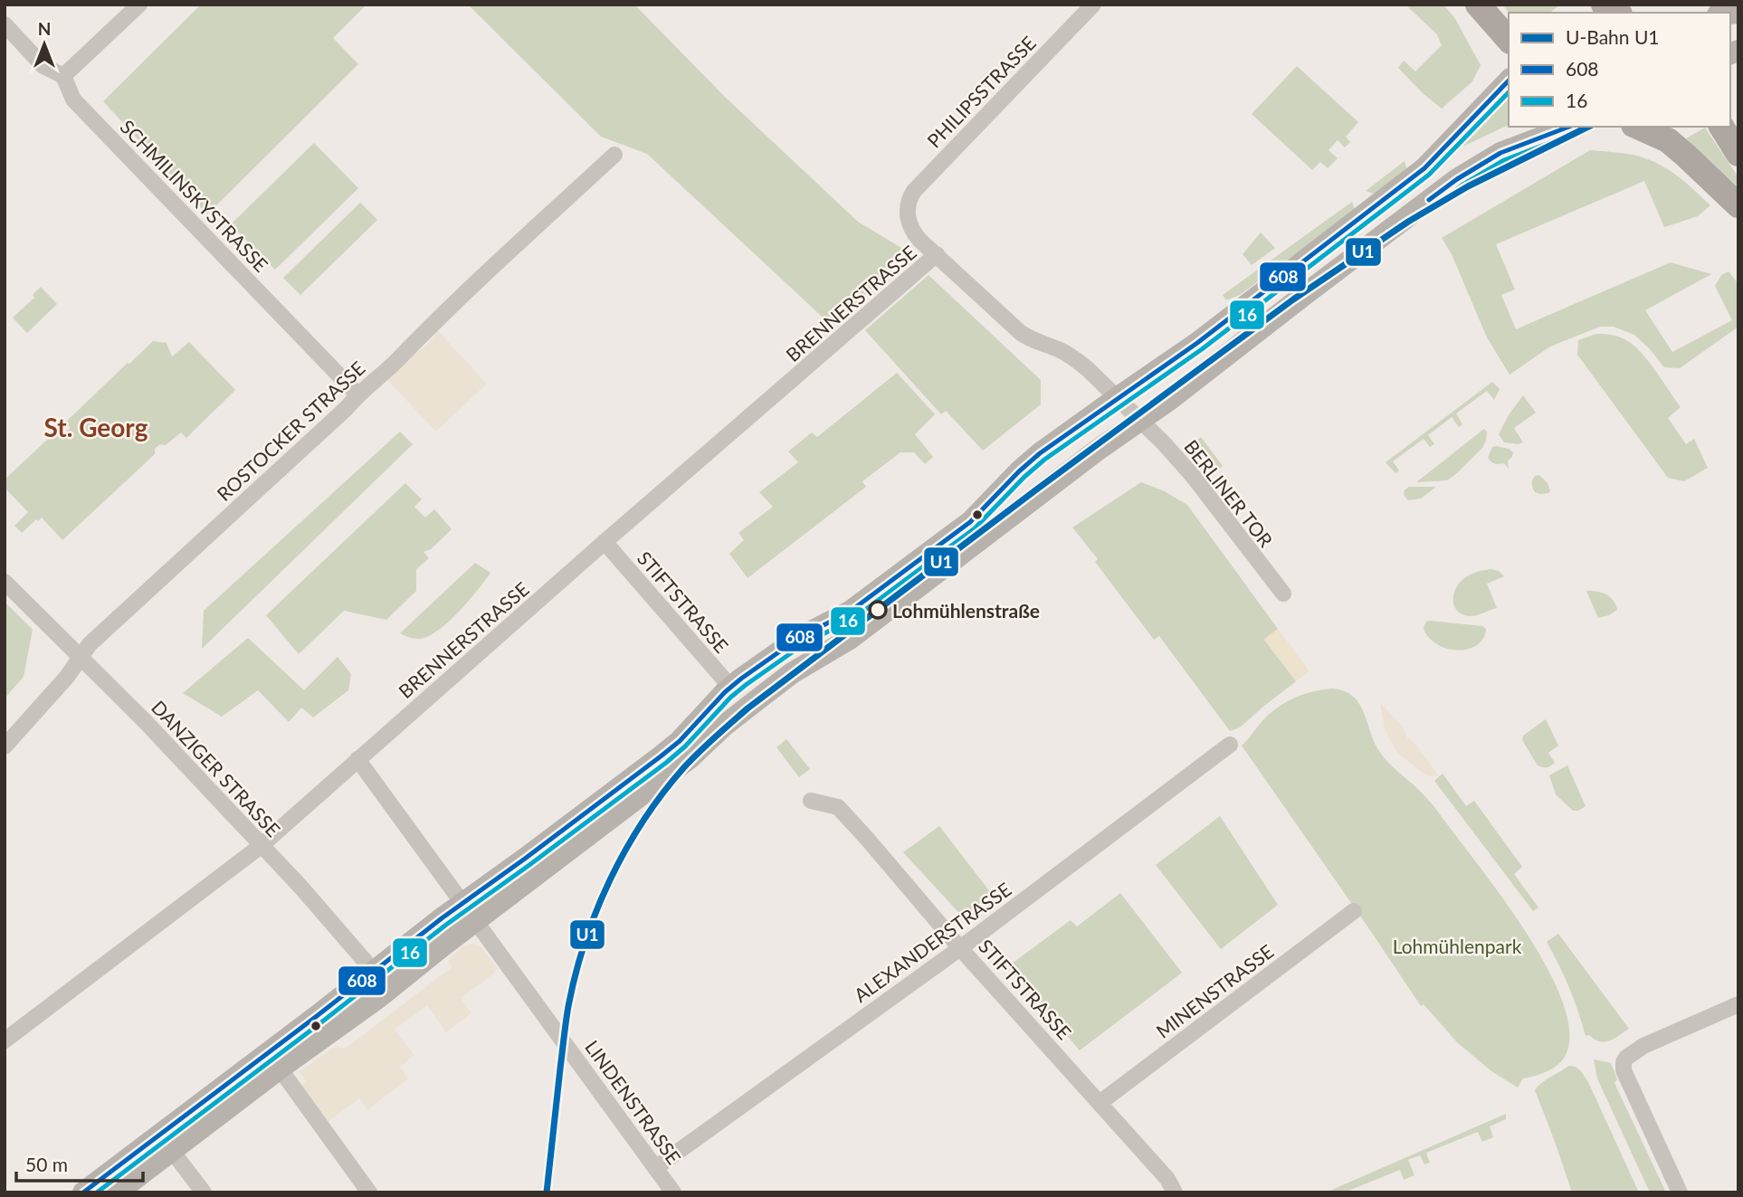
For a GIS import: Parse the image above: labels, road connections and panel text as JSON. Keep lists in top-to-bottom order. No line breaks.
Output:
{"streets":{"street":["PHILIPSSTRASSE","SCHMILINSKYSTRASSE","BRENNERSTRASSE","ROSTOCKER STRASSE","BERLINER TOR","STIFTSTRASSE","DANZIGER STRASSE","ALEXANDERSTRASSE","MINENSTRASSE","LINDENSTRASSE"]},"crossings":[["PHILIPSSTRASSE","BRENNERSTRASSE"],["SCHMILINSKYSTRASSE","ROSTOCKER STRASSE"],["BRENNERSTRASSE","STIFTSTRASSE"],["BRENNERSTRASSE","DANZIGER STRASSE"],["BRENNERSTRASSE","LINDENSTRASSE"],["ROSTOCKER STRASSE","DANZIGER STRASSE"],["STIFTSTRASSE","ALEXANDERSTRASSE"],["STIFTSTRASSE","MINENSTRASSE"],["ALEXANDERSTRASSE","LINDENSTRASSE"]],"districts":["St. Georg"],"parks":["Lohmühlenpark"],"places":["Lohmühlenstraße"],"lines":["transit line 608","transit line 16","metro line U1"],"legend":["U-Bahn U1","608","16"],"scale_bar":"50 m","north":"top"}
